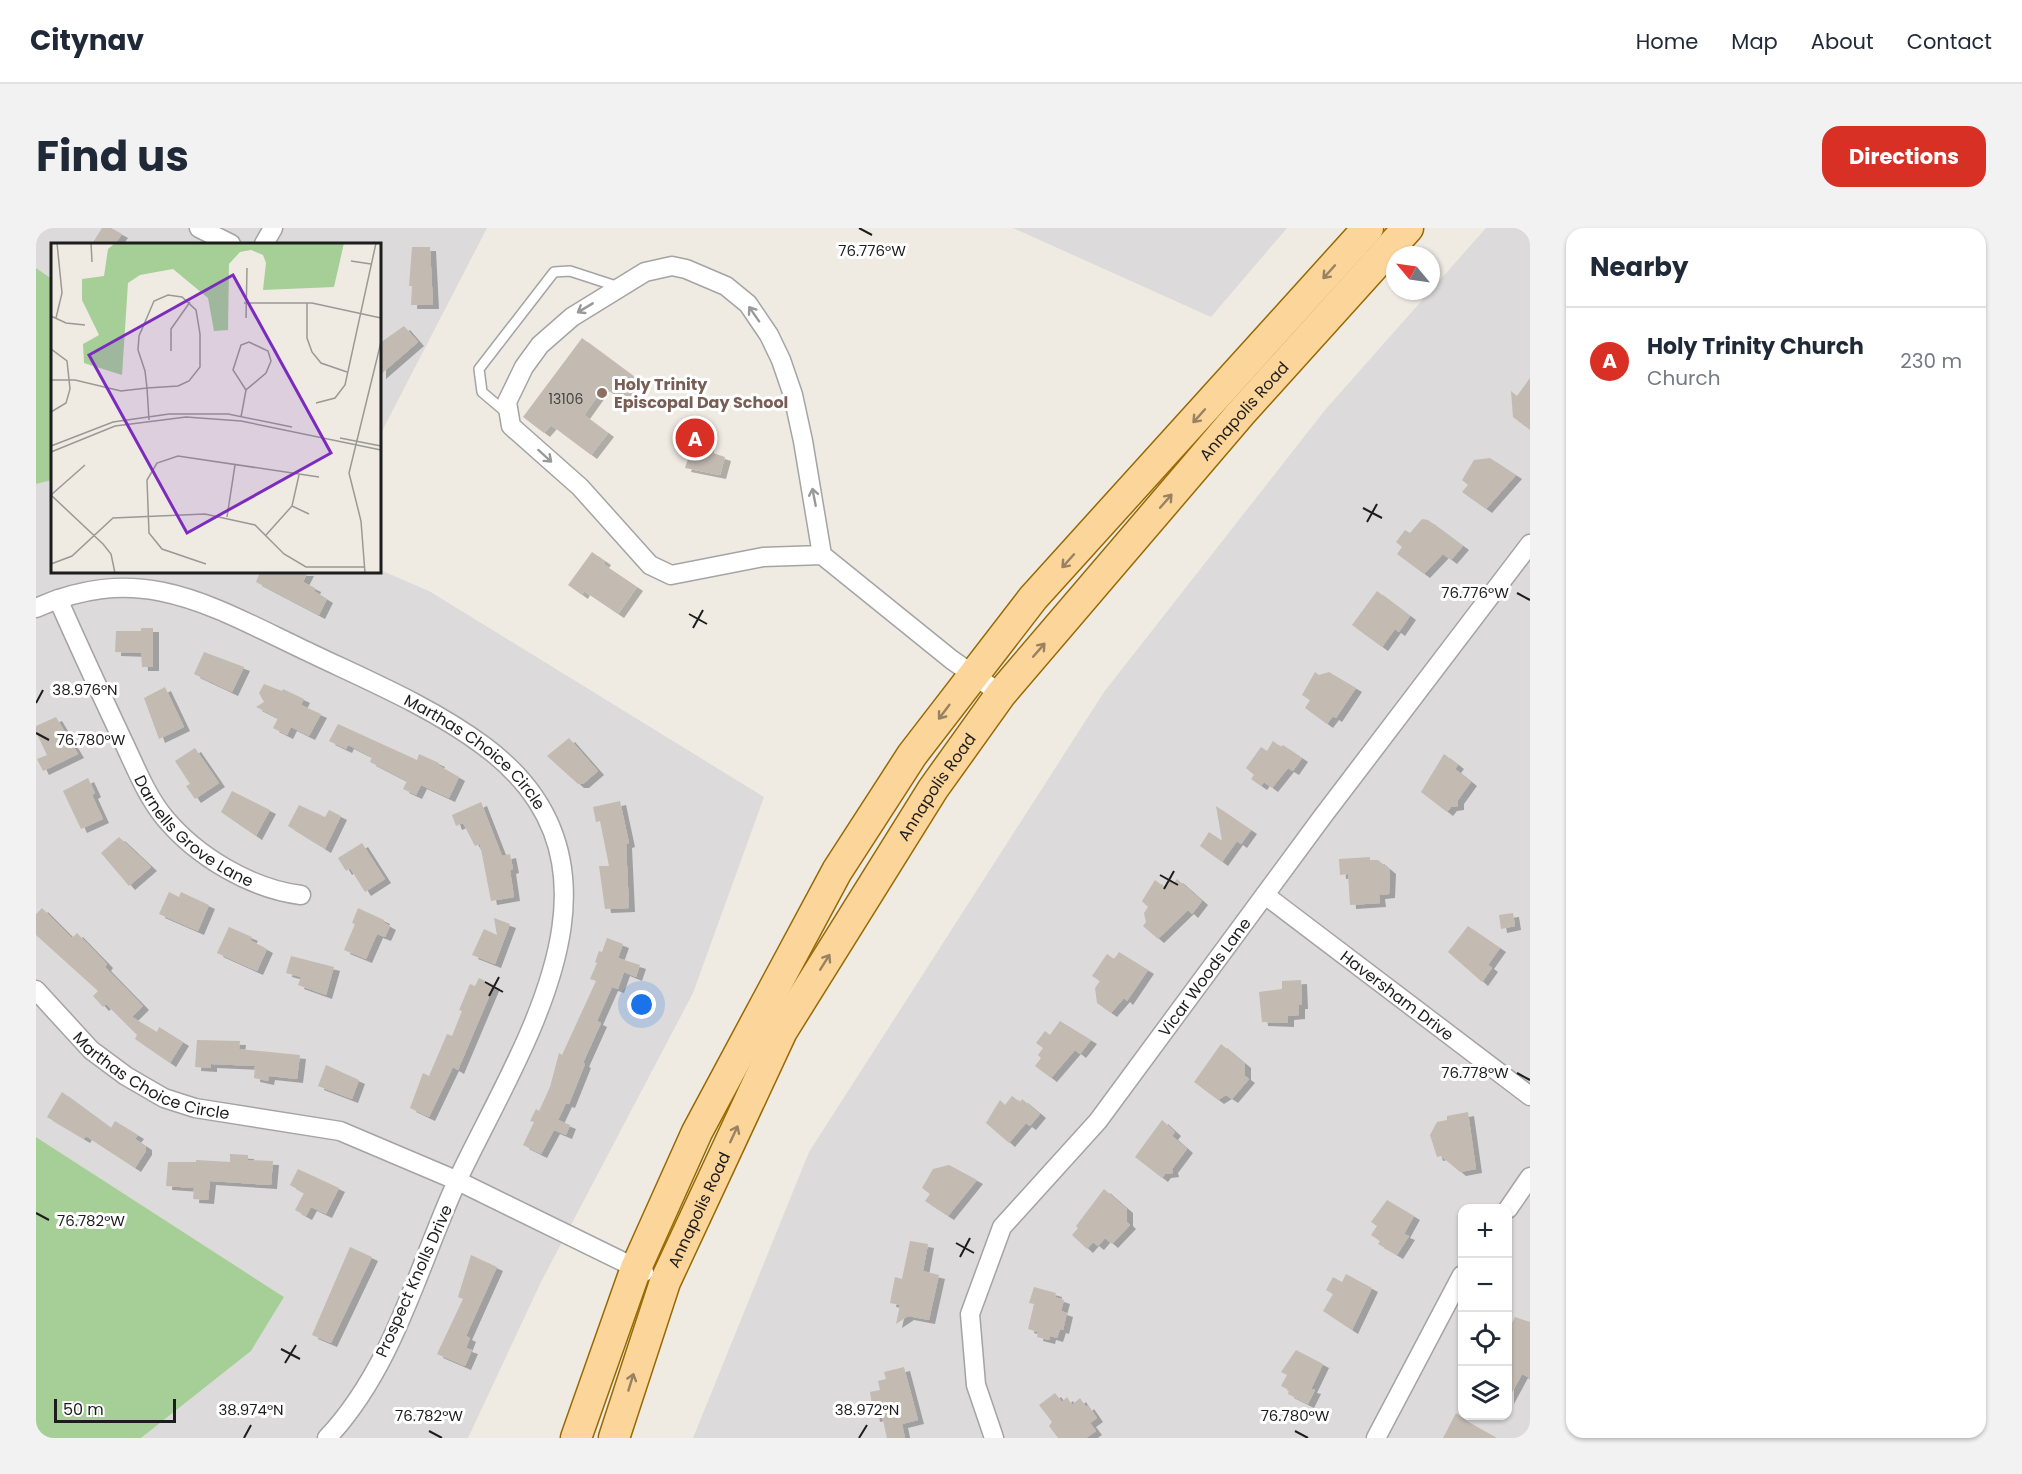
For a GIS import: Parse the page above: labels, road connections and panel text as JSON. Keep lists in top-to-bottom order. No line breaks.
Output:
{"streets":{"main road":["Annapolis Road"],"street":["Marthas Choice Circle","Darnells Grove Lane","Vicar Woods Lane","Haversham Drive","Prospect Knolls Drive"]},"crossings":[["Annapolis Road","Marthas Choice Circle"],["Marthas Choice Circle","Darnells Grove Lane"],["Marthas Choice Circle","Prospect Knolls Drive"],["Vicar Woods Lane","Haversham Drive"]],"places":["Holy Trinity Episcopal Day School"],"house_numbers":["13106"],"scale_bar":"50 m","north":"top left","page":{"header":"Citynav","nav":["Home","Map","About","Contact"],"title":"Find us","buttons":"Directions","heading":"Nearby","list":[{"mark":"A","name":"Holy Trinity Church","note":"Church","value":"230 m"}],"pins":"A","map_buttons":["+","−"],"scale":"50 m"},"coordinates":["76.776°W","38.976°N","76.780°W","76.778°W","76.782°W","38.974°N","38.972°N"]}
